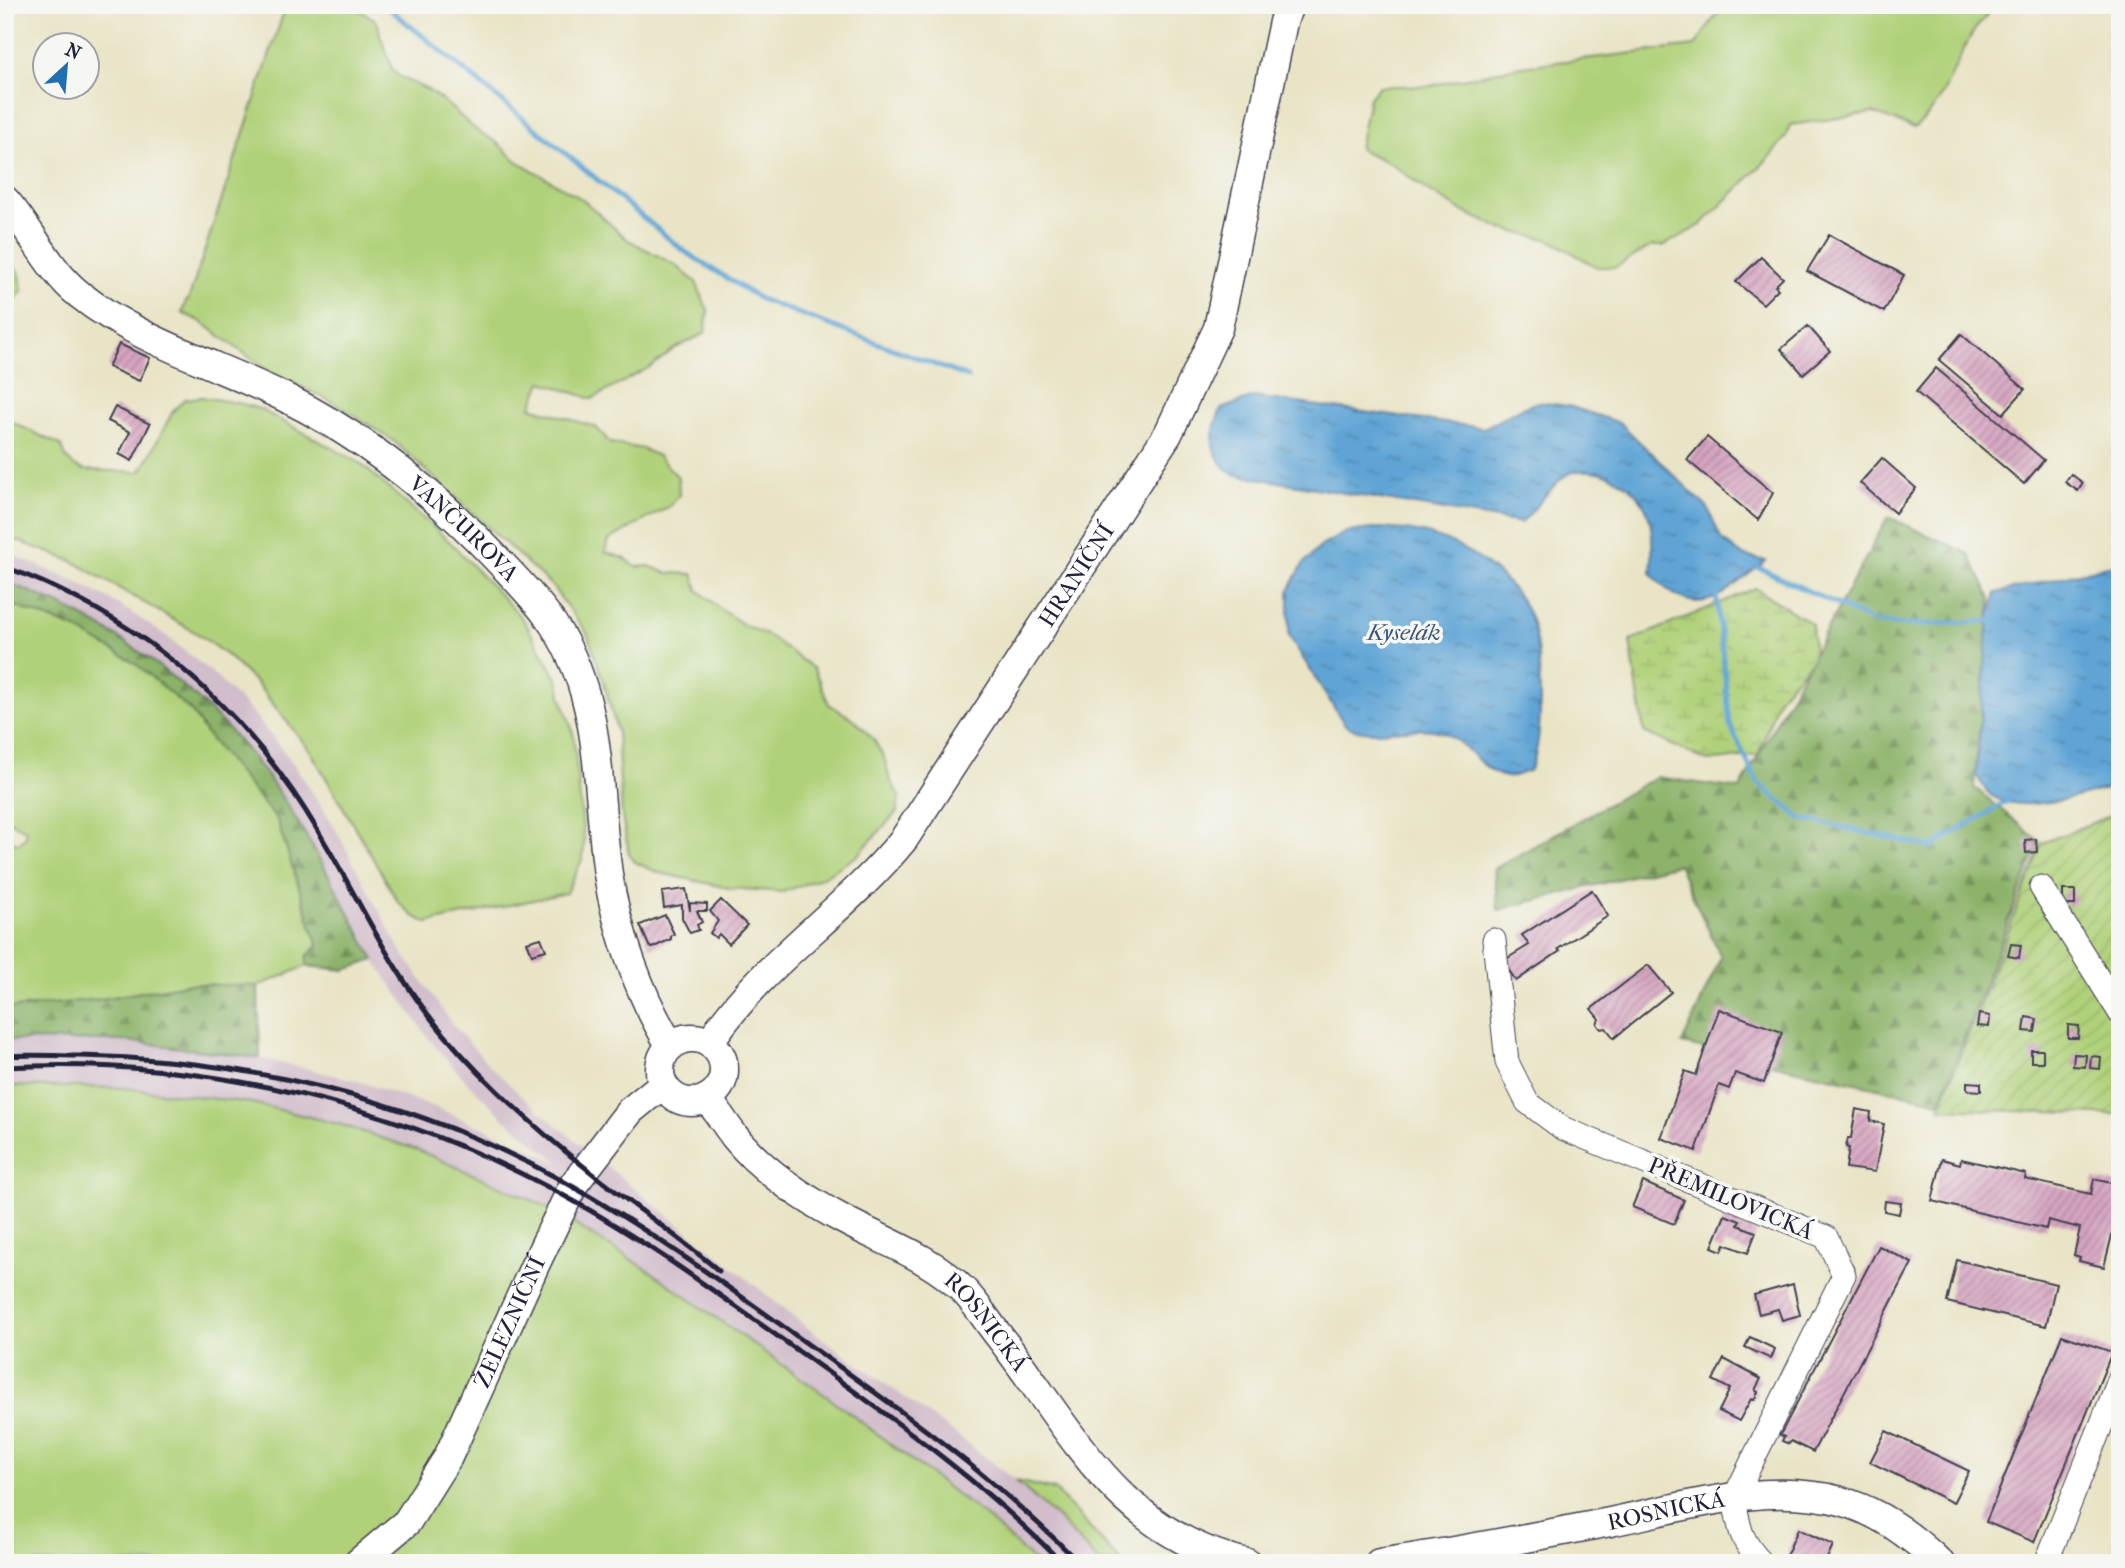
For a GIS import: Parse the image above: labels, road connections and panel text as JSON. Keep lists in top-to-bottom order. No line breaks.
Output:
{"streets":{"street":["VANČUROVA","HRANIČNÍ","PŘEMILOVICKÁ","ŽELEZNIČNÍ","ROSNICKÁ"]},"crossings":[["VANČUROVA","HRANIČNÍ"],["VANČUROVA","ŽELEZNIČNÍ"],["VANČUROVA","ROSNICKÁ"],["HRANIČNÍ","ŽELEZNIČNÍ"],["HRANIČNÍ","ROSNICKÁ"],["PŘEMILOVICKÁ","ROSNICKÁ"],["ŽELEZNIČNÍ","ROSNICKÁ"]],"water":["Kyselák"],"north":"top right"}
